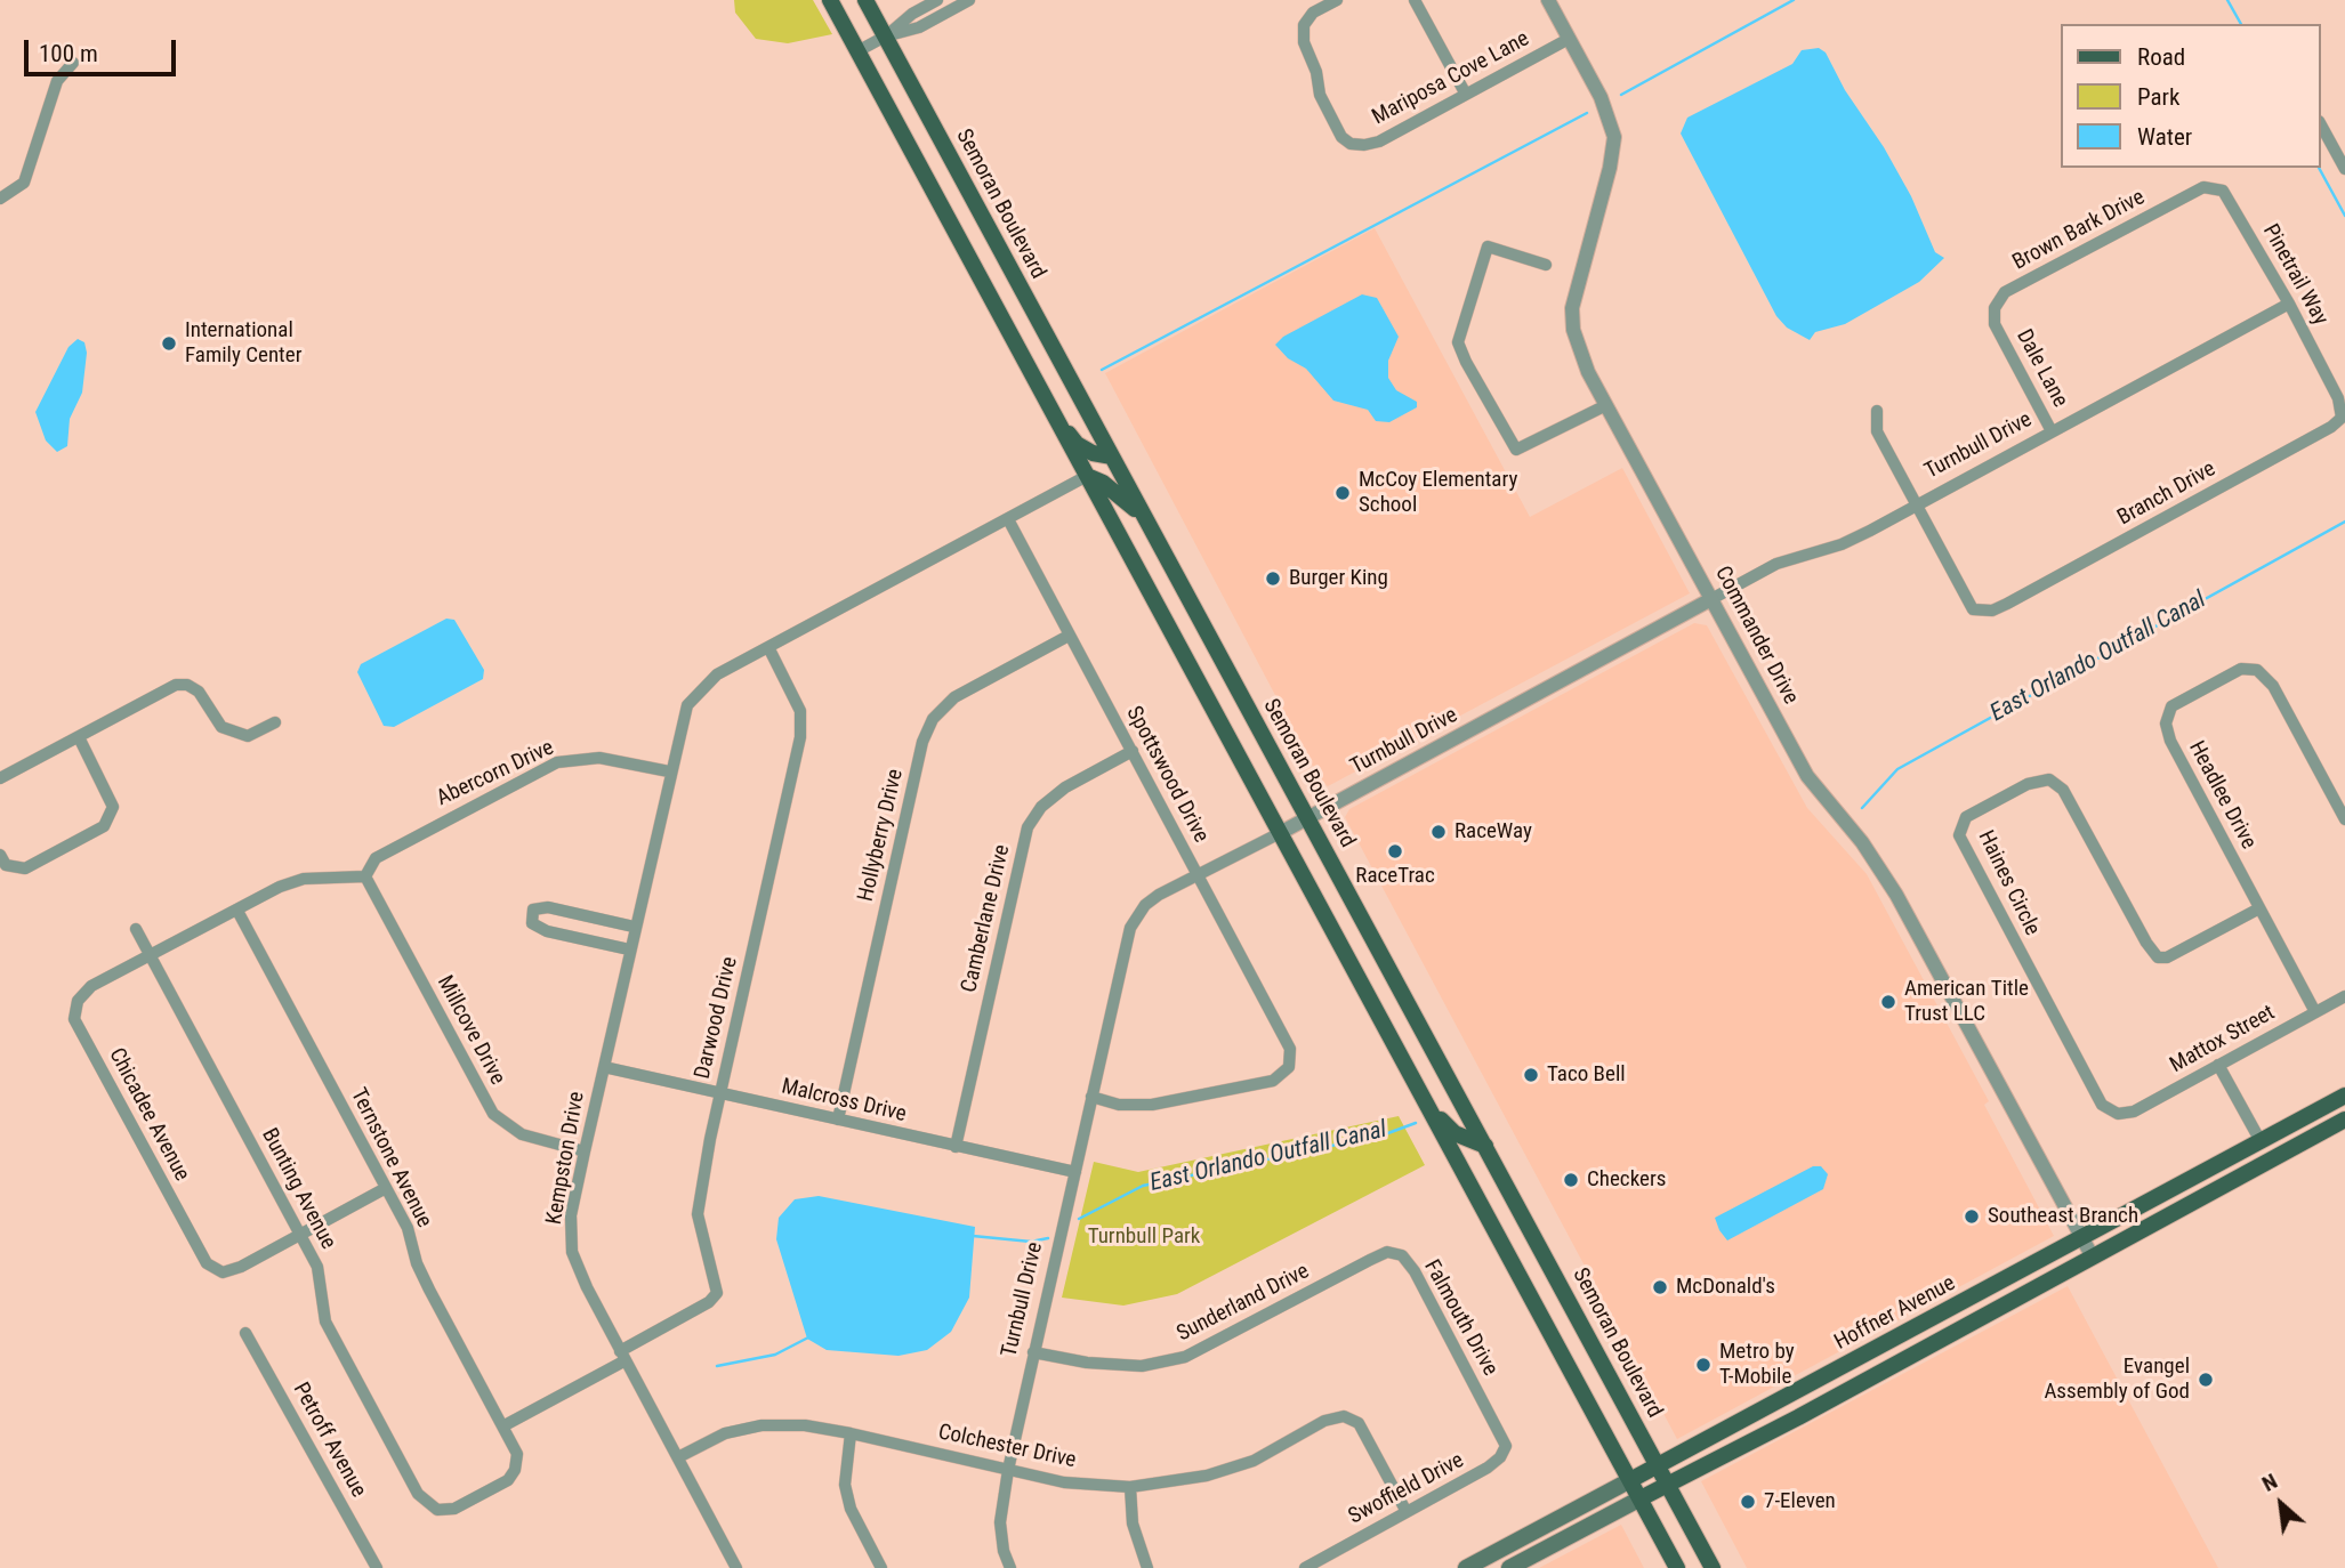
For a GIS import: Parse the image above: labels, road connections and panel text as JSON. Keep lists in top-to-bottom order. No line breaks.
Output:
{"streets":{"main road":["Semoran Boulevard","Hoffner Avenue"],"street":["Mariposa Cove Lane","Brown Bark Drive","Pinetrail Way","Dale Lane","Turnbull Drive","Branch Drive","Commander Drive","Abercorn Drive","Spottswood Drive","Headlee Drive","Hollyberry Drive","Haines Circle","Camberlane Drive","Darwood Drive","Millcove Drive","Mattox Street","Malcross Drive","Chicadee Avenue","Ternstone Avenue","Kempston Drive","Bunting Avenue","Sunderland Drive","Falmouth Drive","Petroff Avenue","Colchester Drive","Swoffield Drive"]},"crossings":[["Mariposa Cove Lane","Commander Drive"],["Semoran Boulevard","Turnbull Drive"],["Semoran Boulevard","Hoffner Avenue"],["Brown Bark Drive","Pinetrail Way"],["Brown Bark Drive","Dale Lane"],["Pinetrail Way","Turnbull Drive"],["Pinetrail Way","Branch Drive"],["Dale Lane","Turnbull Drive"],["Turnbull Drive","Branch Drive"],["Turnbull Drive","Commander Drive"],["Turnbull Drive","Spottswood Drive"],["Turnbull Drive","Malcross Drive"],["Turnbull Drive","Sunderland Drive"],["Turnbull Drive","Colchester Drive"],["Commander Drive","Hoffner Avenue"],["Abercorn Drive","Millcove Drive"],["Abercorn Drive","Kempston Drive"],["Spottswood Drive","Hollyberry Drive"],["Spottswood Drive","Camberlane Drive"],["Headlee Drive","Haines Circle"],["Headlee Drive","Mattox Street"],["Hollyberry Drive","Malcross Drive"],["Haines Circle","Mattox Street"],["Camberlane Drive","Malcross Drive"],["Darwood Drive","Malcross Drive"],["Darwood Drive","Ternstone Avenue"],["Darwood Drive","Kempston Drive"],["Millcove Drive","Kempston Drive"],["Malcross Drive","Kempston Drive"],["Chicadee Avenue","Bunting Avenue"],["Ternstone Avenue","Bunting Avenue"],["Kempston Drive","Colchester Drive"],["Sunderland Drive","Falmouth Drive"],["Falmouth Drive","Swoffield Drive"],["Colchester Drive","Swoffield Drive"]],"water":["East Orlando Outfall Canal"],"parks":["Turnbull Park"],"places":["International Family Center","McCoy Elementary School","Burger King","RaceWay","RaceTrac","American Title Trust LLC","Taco Bell","Checkers","Southeast Branch","McDonald's","Metro by T-Mobile","Evangel Assembly of God","7-Eleven"],"legend":["Road","Park","Water"],"scale_bar":"100 m","north":"top left"}
